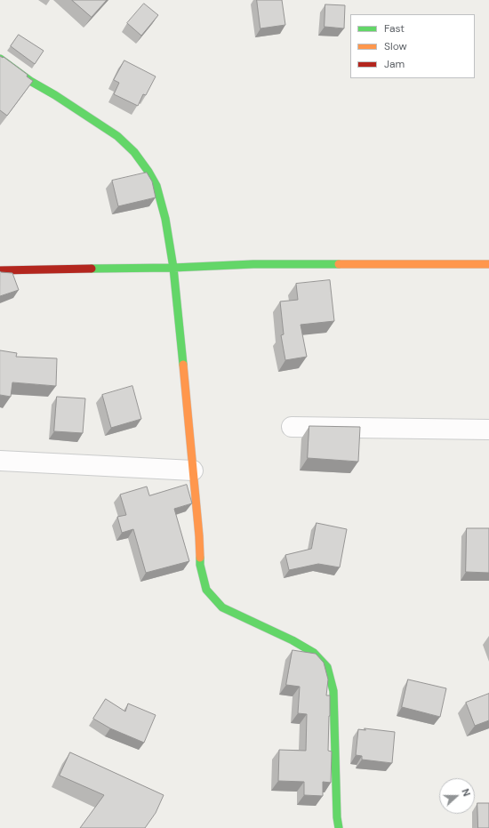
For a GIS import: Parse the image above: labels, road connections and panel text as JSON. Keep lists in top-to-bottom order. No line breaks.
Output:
{"legend":["Fast","Slow","Jam"],"north":"right"}
